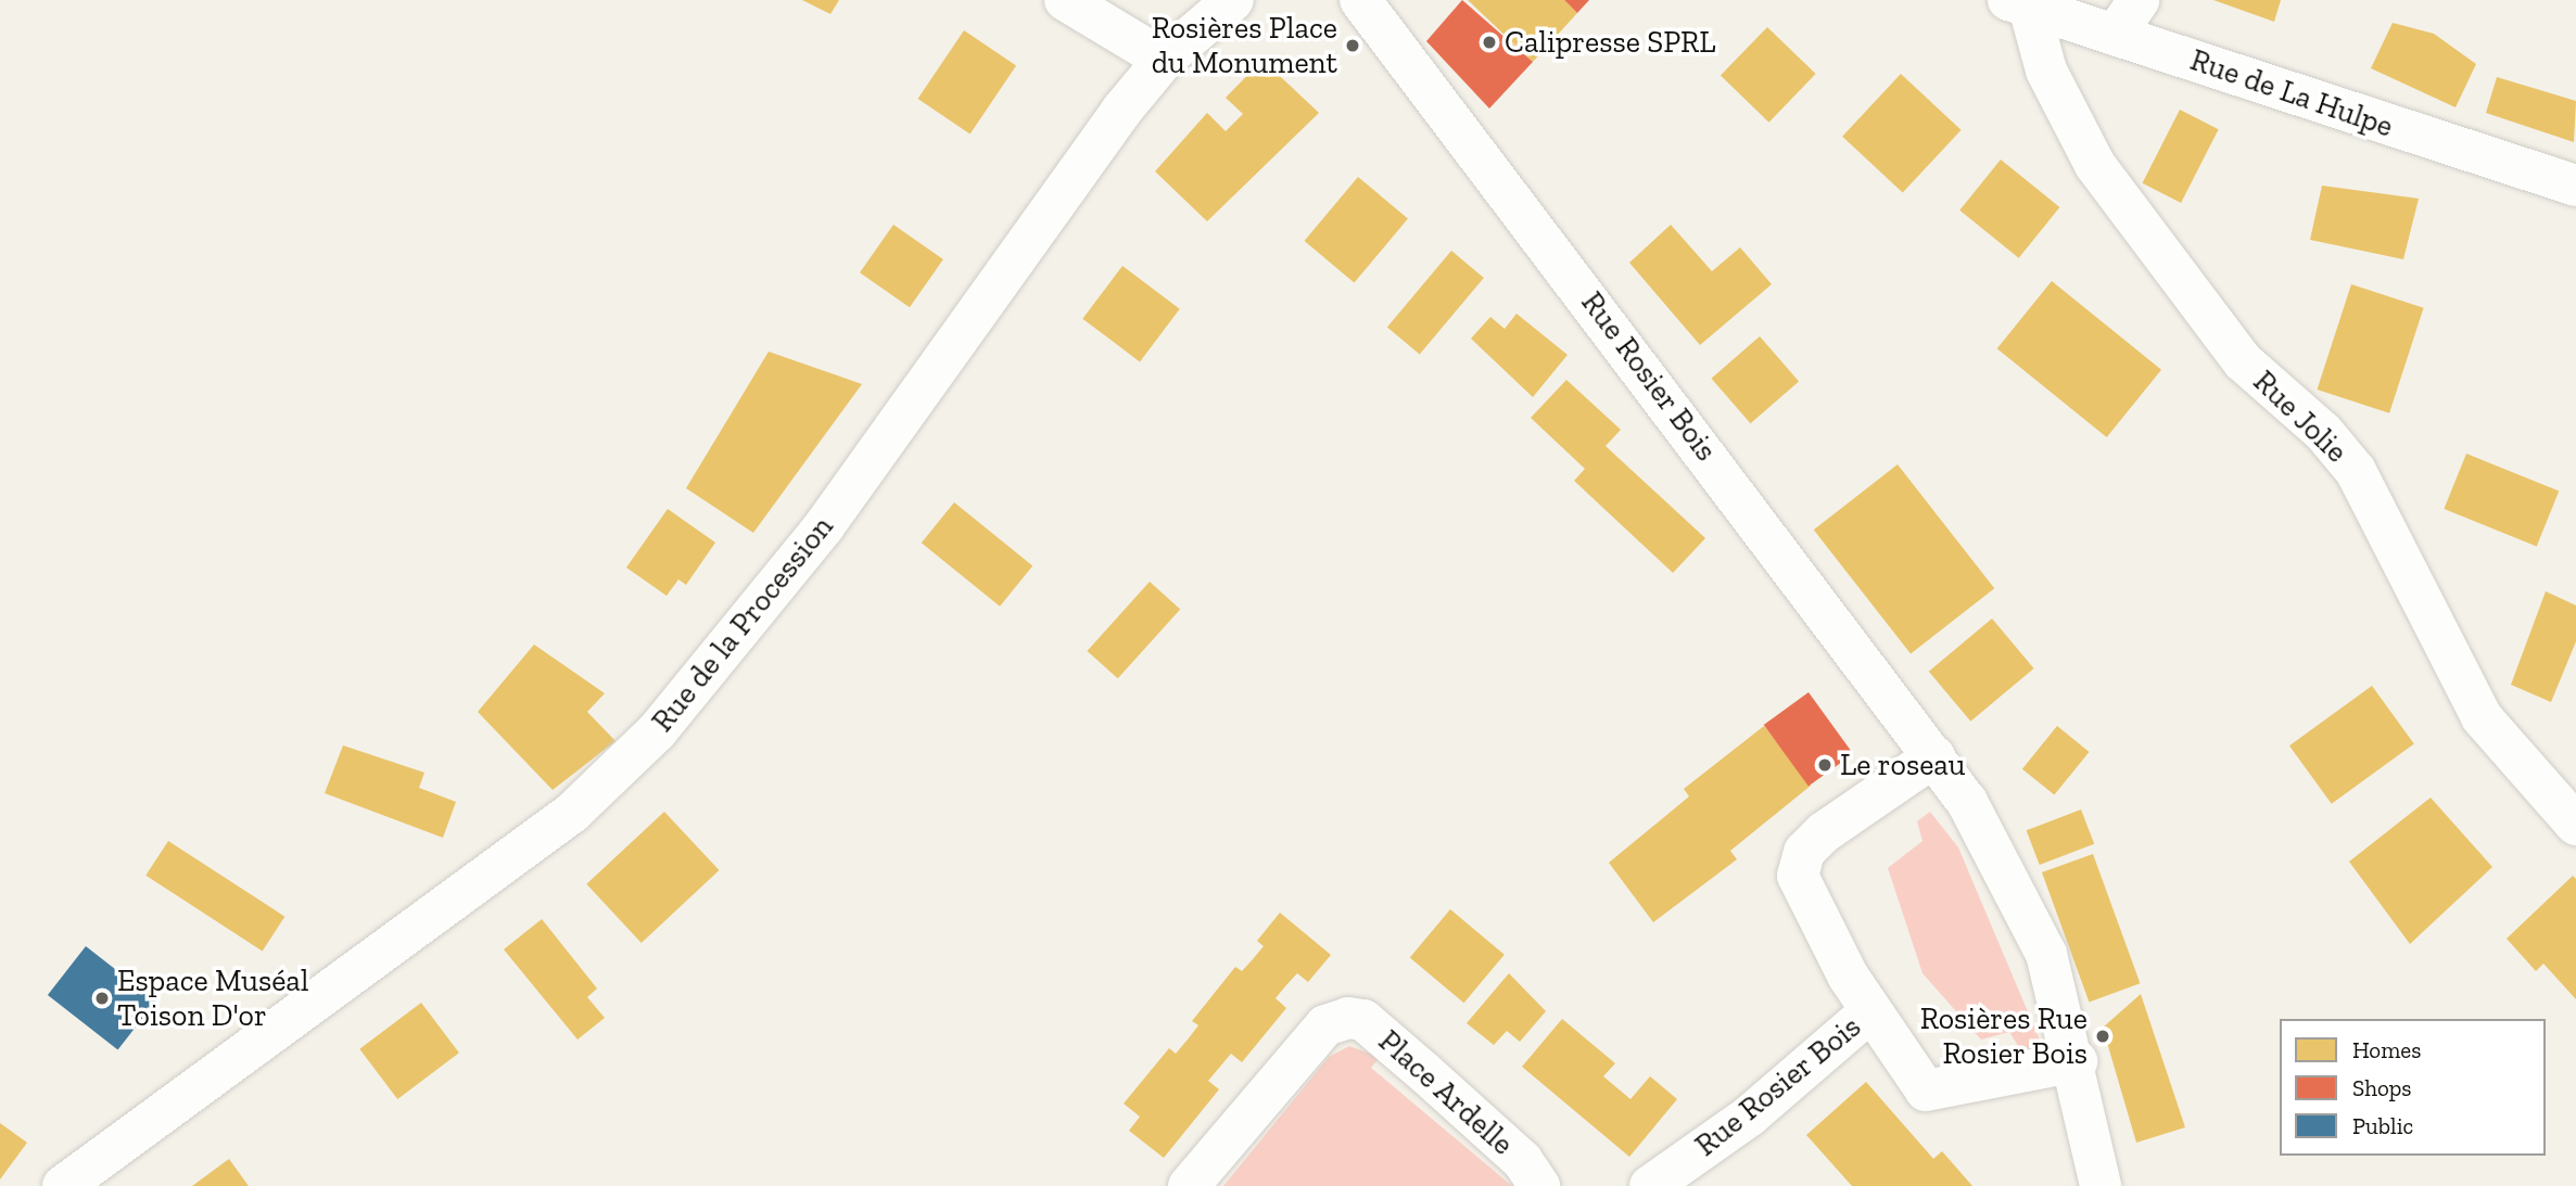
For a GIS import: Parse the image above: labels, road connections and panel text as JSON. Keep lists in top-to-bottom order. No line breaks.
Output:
{"streets":{"street":["Rue de La Hulpe","Rue Rosier Bois","Rue Jolie","Rue de la Procession","Place Ardelle"]},"crossings":[["Rue de La Hulpe","Rue Jolie"]],"places":["Calipresse SPRL","Rosières Place du Monument","Le roseau","Espace Muséal Toison D'or","Rosières Rue Rosier Bois"],"legend":["Homes","Shops","Public"]}
